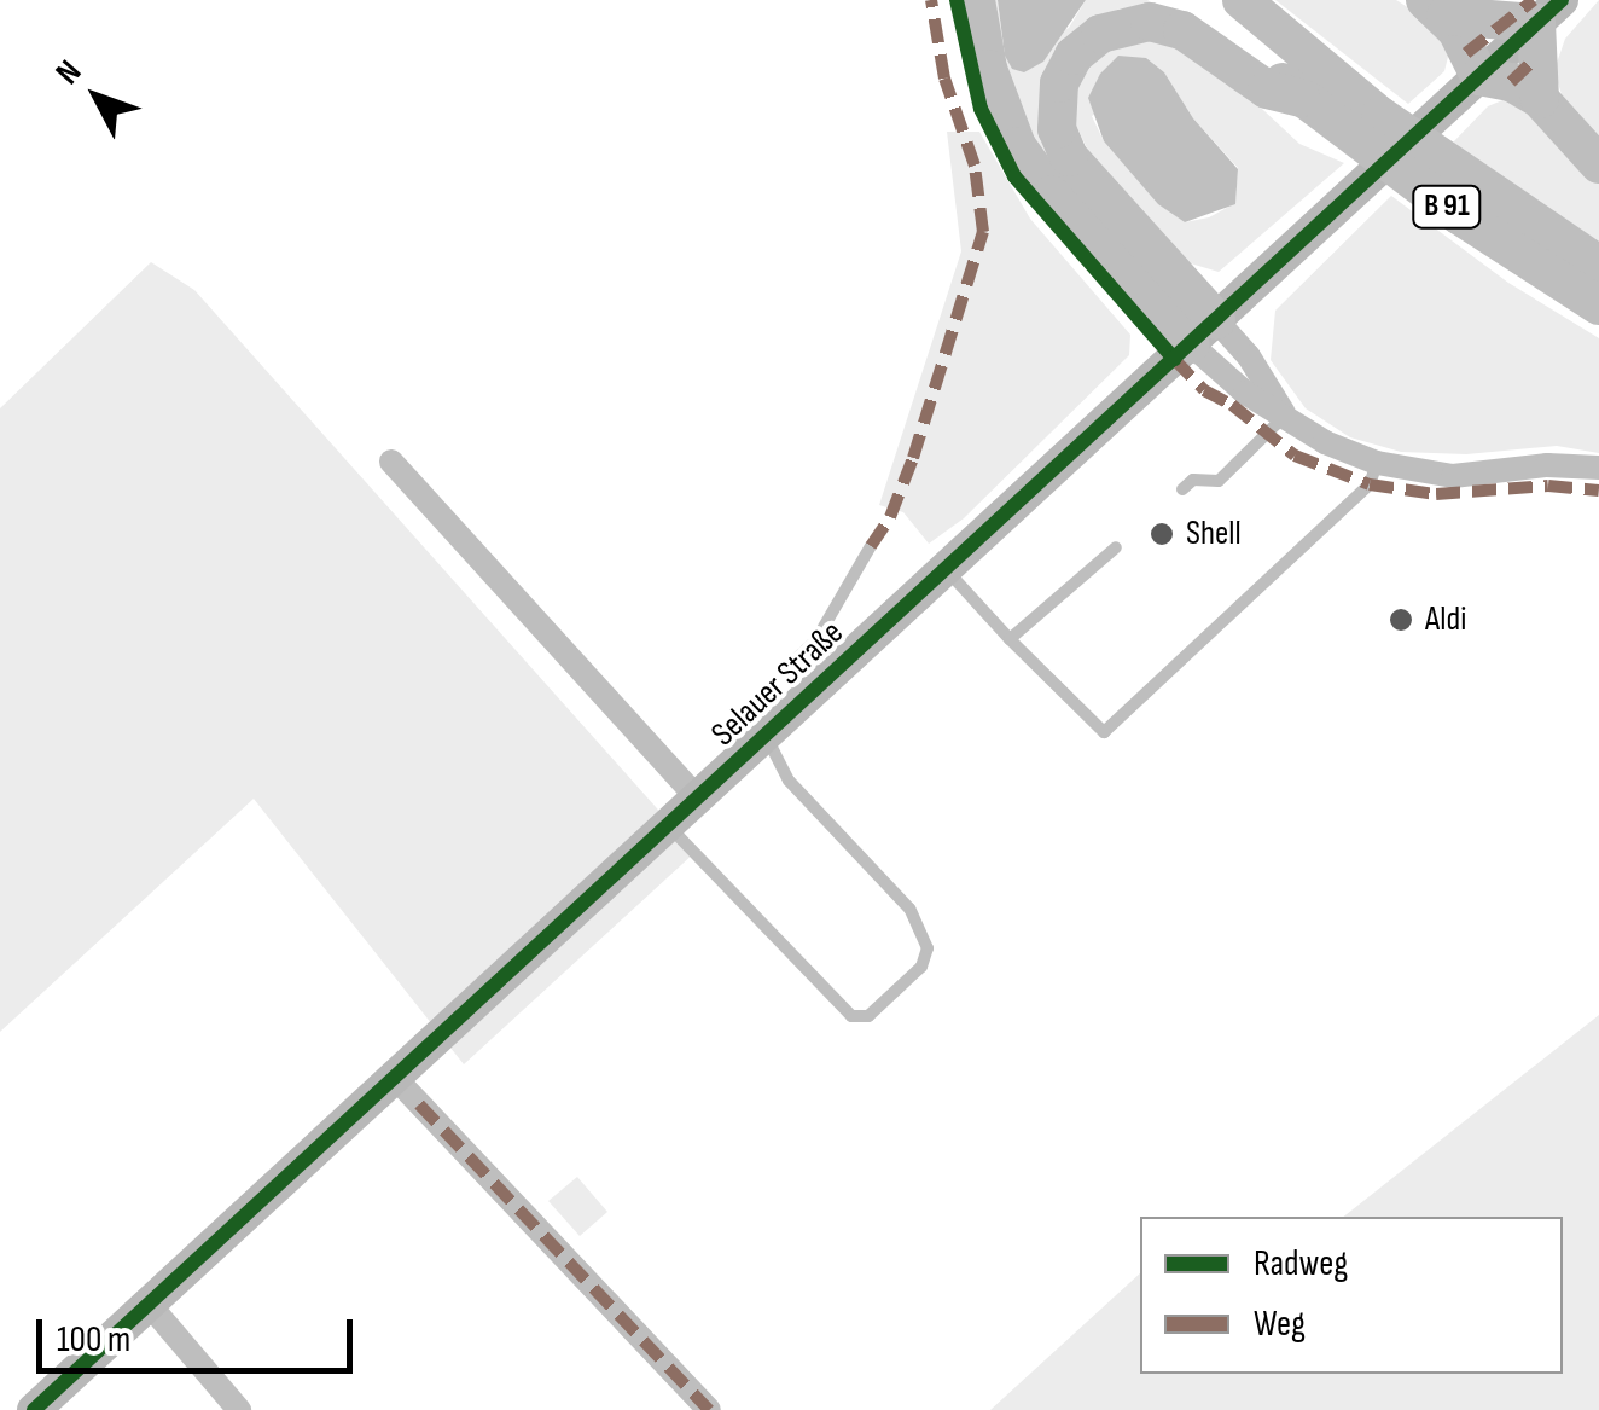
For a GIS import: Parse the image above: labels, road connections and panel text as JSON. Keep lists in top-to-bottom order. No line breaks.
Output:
{"streets":{"highway":["B 91"],"main road":["Selauer Straße"]},"places":["Shell","Aldi"],"legend":["Radweg","Weg"],"scale_bar":"100 m","north":"top left"}
